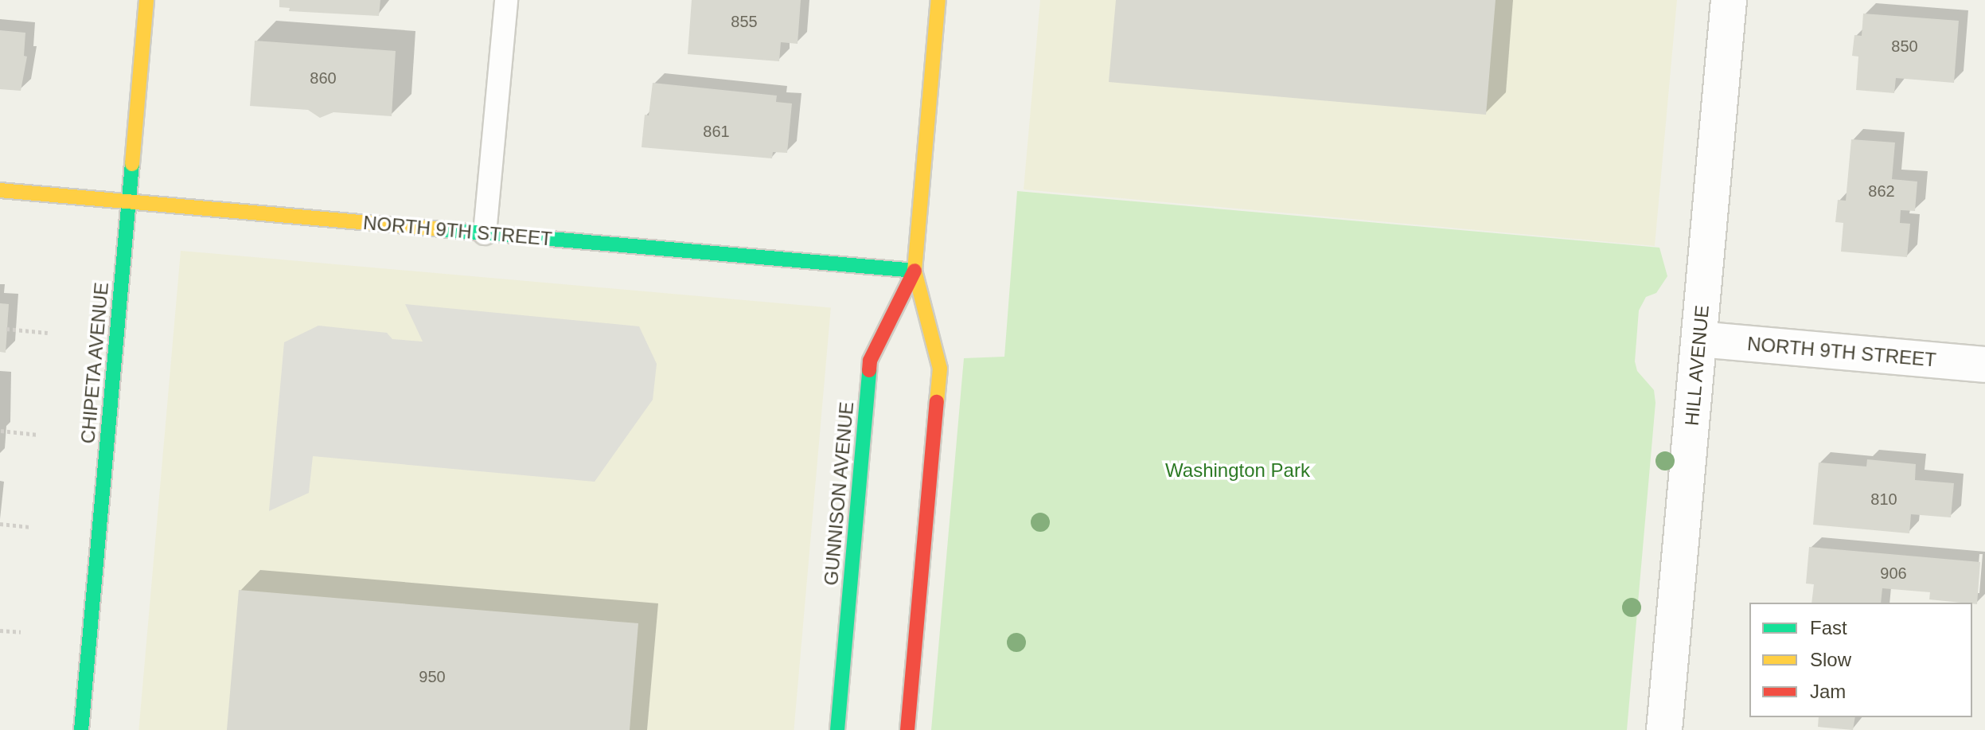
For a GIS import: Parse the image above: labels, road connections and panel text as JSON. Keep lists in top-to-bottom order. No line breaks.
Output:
{"streets":{"street":["NORTH 9TH STREET","CHIPETA AVENUE","HILL AVENUE","GUNNISON AVENUE"]},"crossings":[["NORTH 9TH STREET","CHIPETA AVENUE"],["NORTH 9TH STREET","HILL AVENUE"],["NORTH 9TH STREET","GUNNISON AVENUE"]],"parks":["Washington Park"],"house_numbers":["855","850","860","861","862","810","906","950"],"legend":["Fast","Slow","Jam"]}
